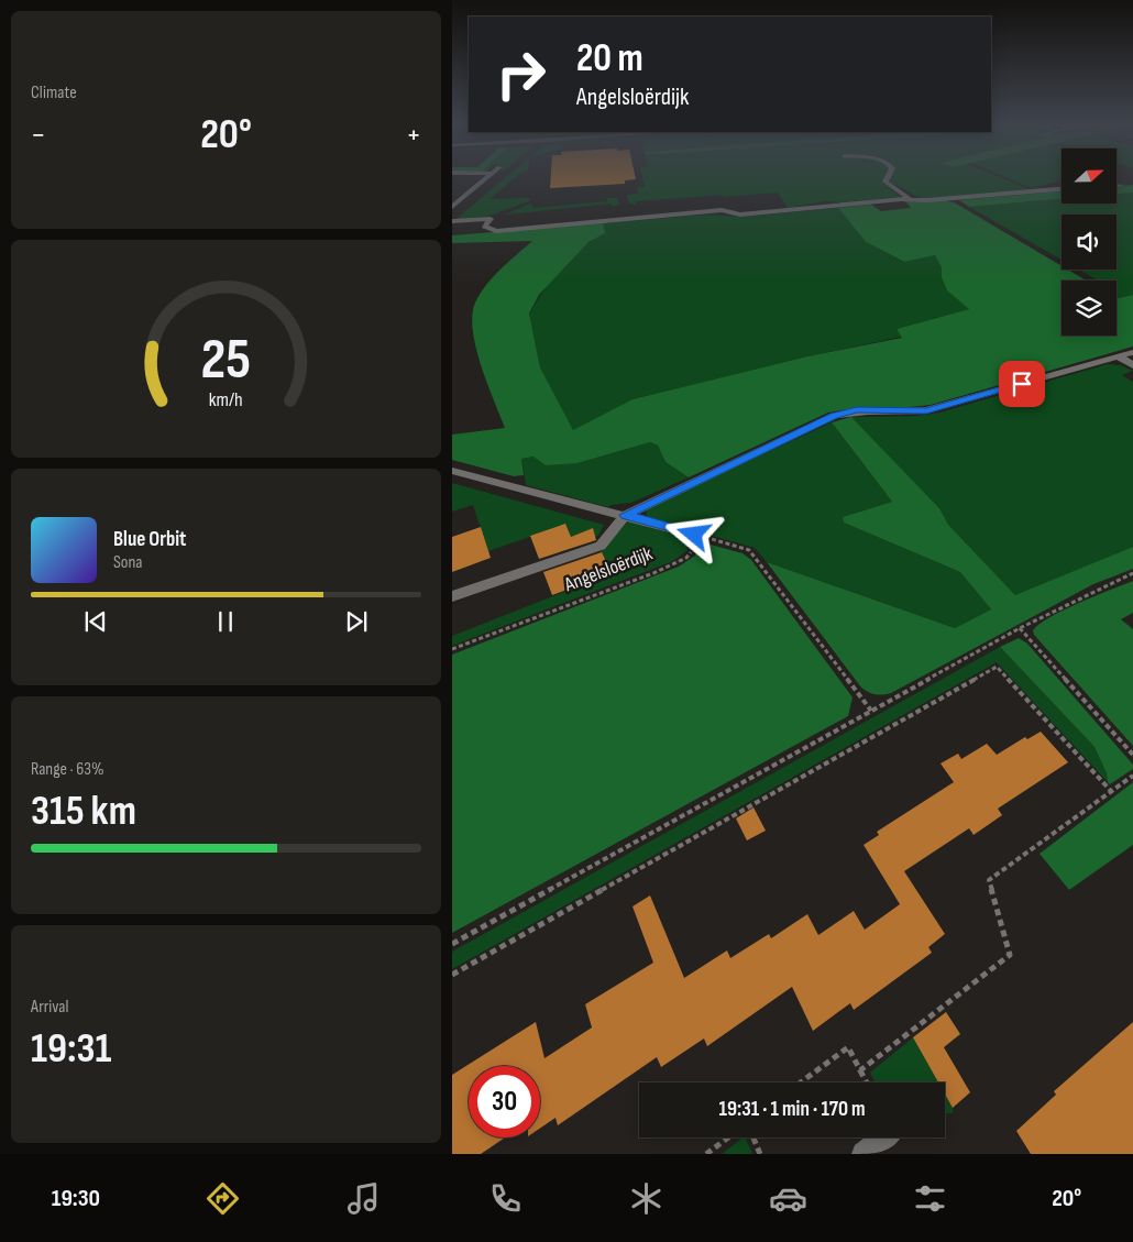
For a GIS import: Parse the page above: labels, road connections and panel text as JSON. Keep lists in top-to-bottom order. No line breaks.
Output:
{"streets":{"street":["Angelsloërdijk"]},"north":"right","page":{"tile":["Climate",["Range · 63%","315 km"],["Arrival","19:31"]],"turn":["20 m","Angelsloërdijk"],"heat":["−","20°","+"],"song":["Blue Orbit","Sona"],"limit":"30","trip":"19:31 · 1 min · 170 m","tabs":["19:30","20°"],"gauge":["25","km/h"]}}
